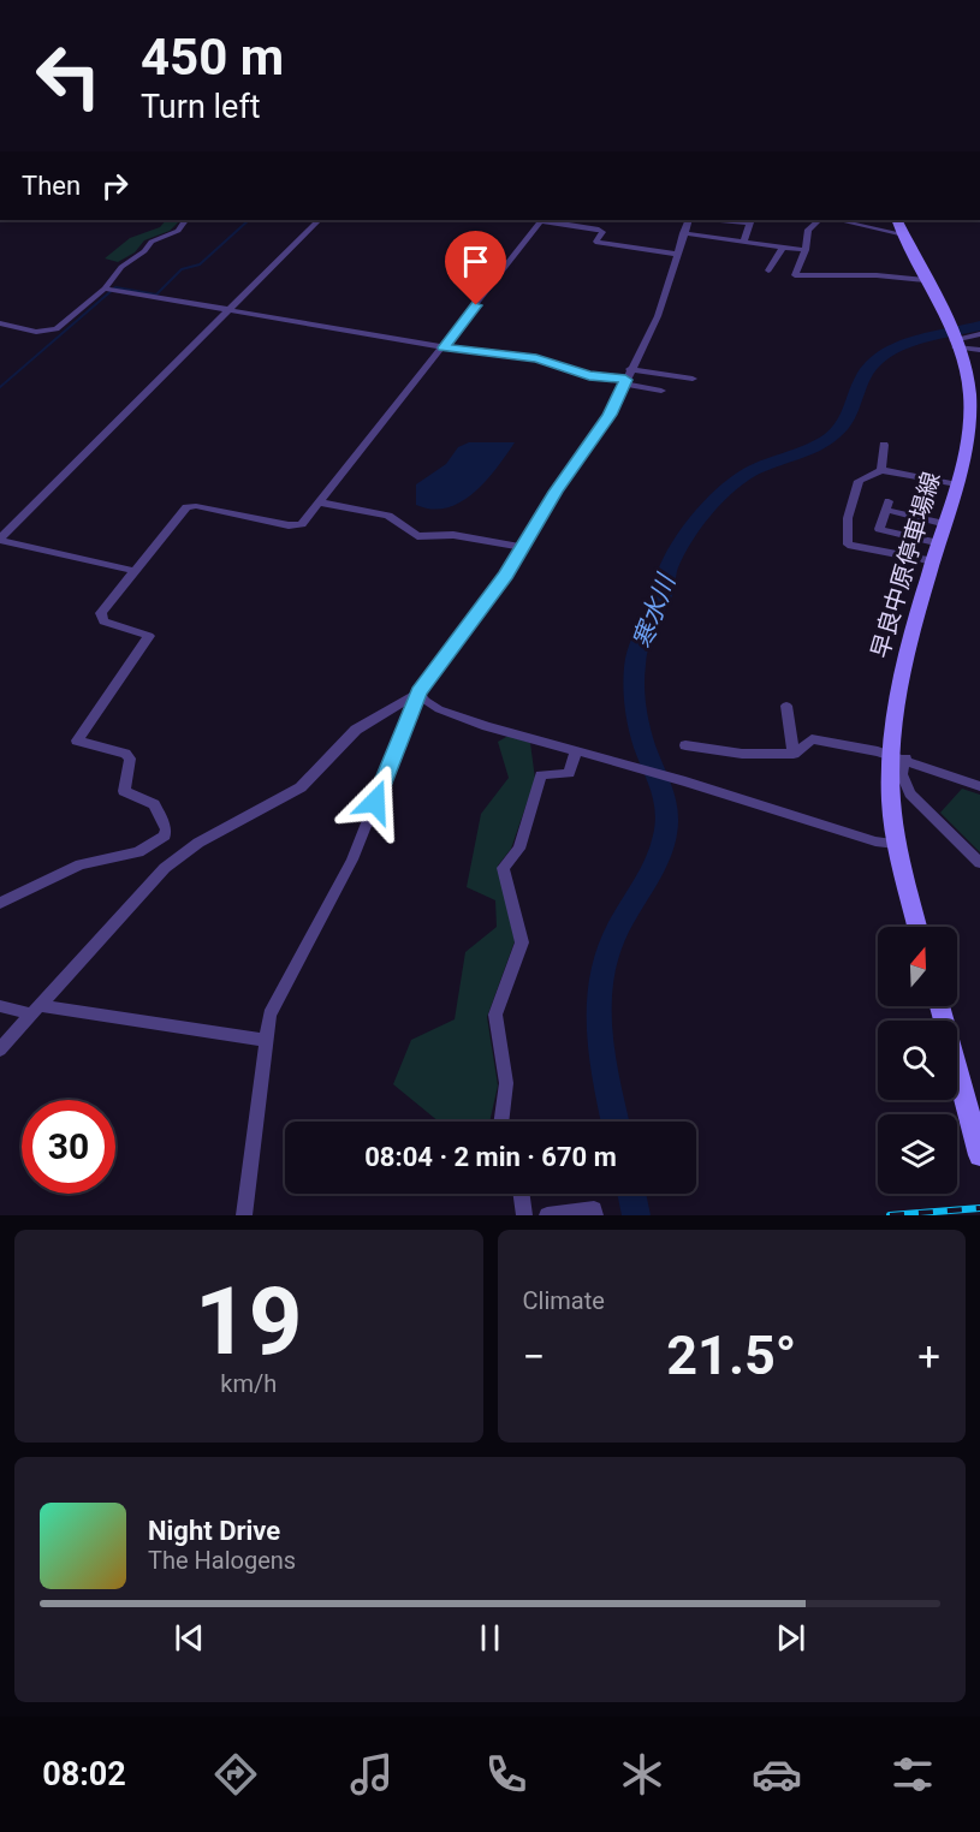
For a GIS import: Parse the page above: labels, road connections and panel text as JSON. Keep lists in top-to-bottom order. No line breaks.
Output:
{"streets":{"main road":["早良中原停車場線"]},"water":["寒水川"],"north":"top","page":{"turn":["450 m","Turn left"],"then":"Then","limit":"30","trip":"08:04 · 2 min · 670 m","tile":[["19","km/h"],"Climate"],"heat":["−","21.5°","+"],"song":["Night Drive","The Halogens"],"tabs":"08:02"}}
